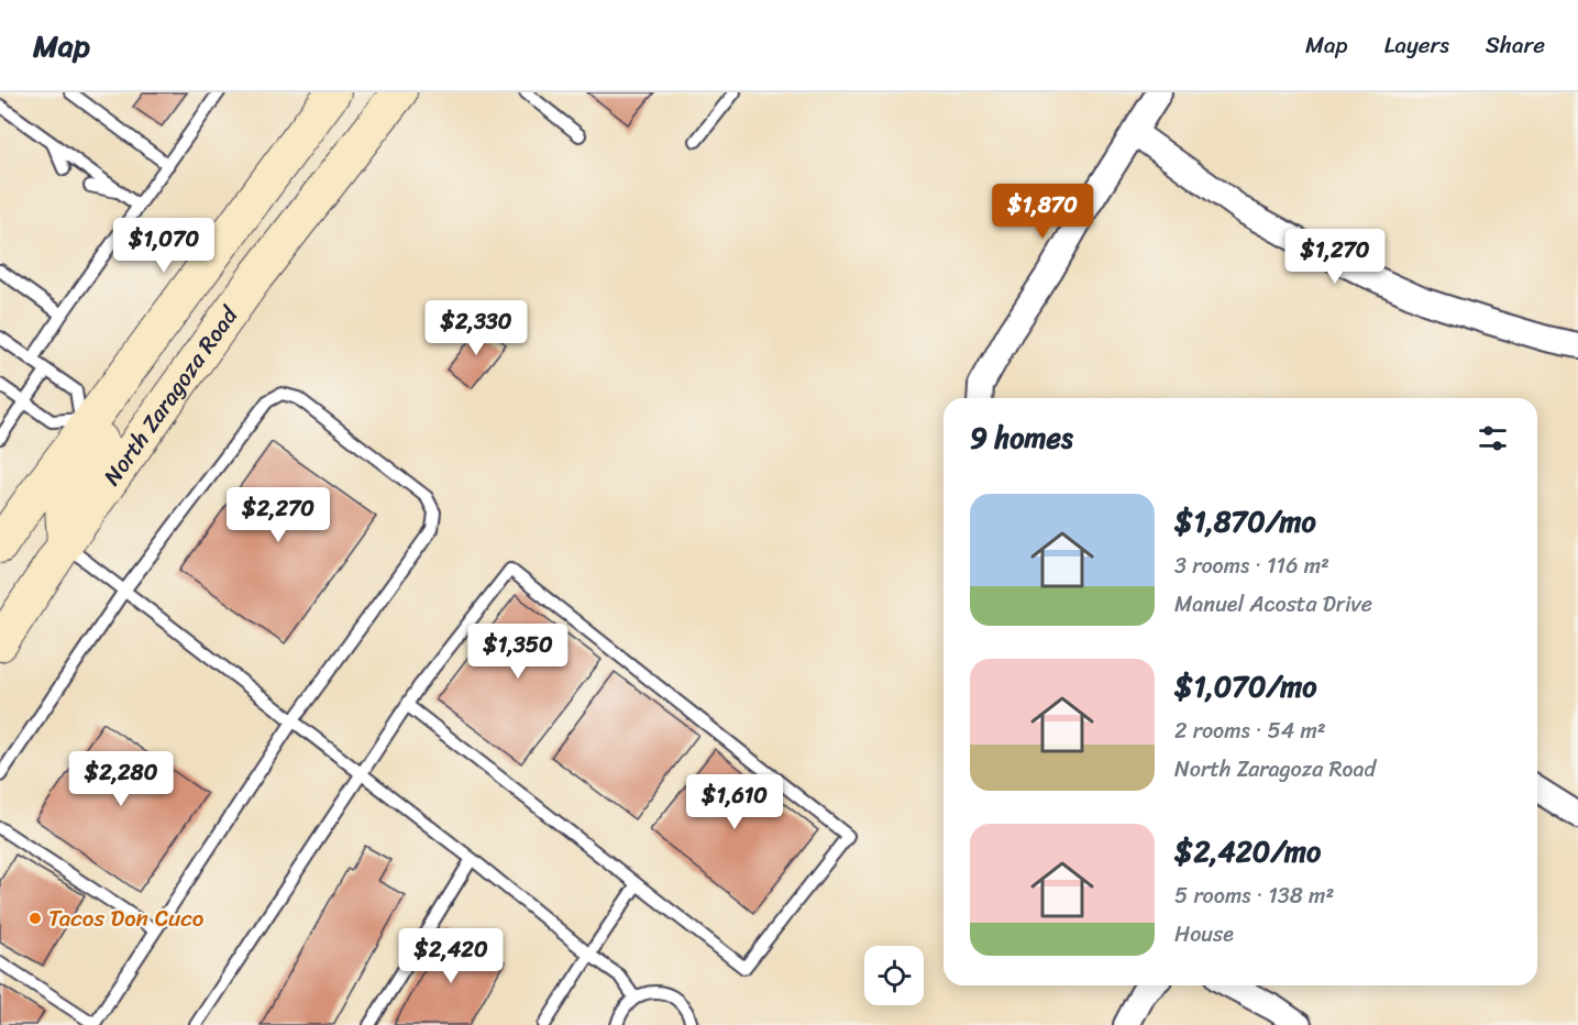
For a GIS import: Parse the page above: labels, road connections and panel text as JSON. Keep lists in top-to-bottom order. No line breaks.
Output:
{"streets":{"main road":["North Zaragoza Road"]},"places":["Tacos Don Cuco"],"page":{"header":"Map","nav":["Map","Layers","Share"],"price":["$1,870","$1,070","$1,270","$2,330","$2,270","$1,350","$2,280","$1,610","$2,420"],"heading":"9 homes","list":[{"name":"$1,870/mo","note":"3 rooms · 116 m² · Manuel Acosta Drive"},{"name":"$1,070/mo","note":"2 rooms · 54 m² · North Zaragoza Road"},{"name":"$2,420/mo","note":"5 rooms · 138 m² · House"}]}}
